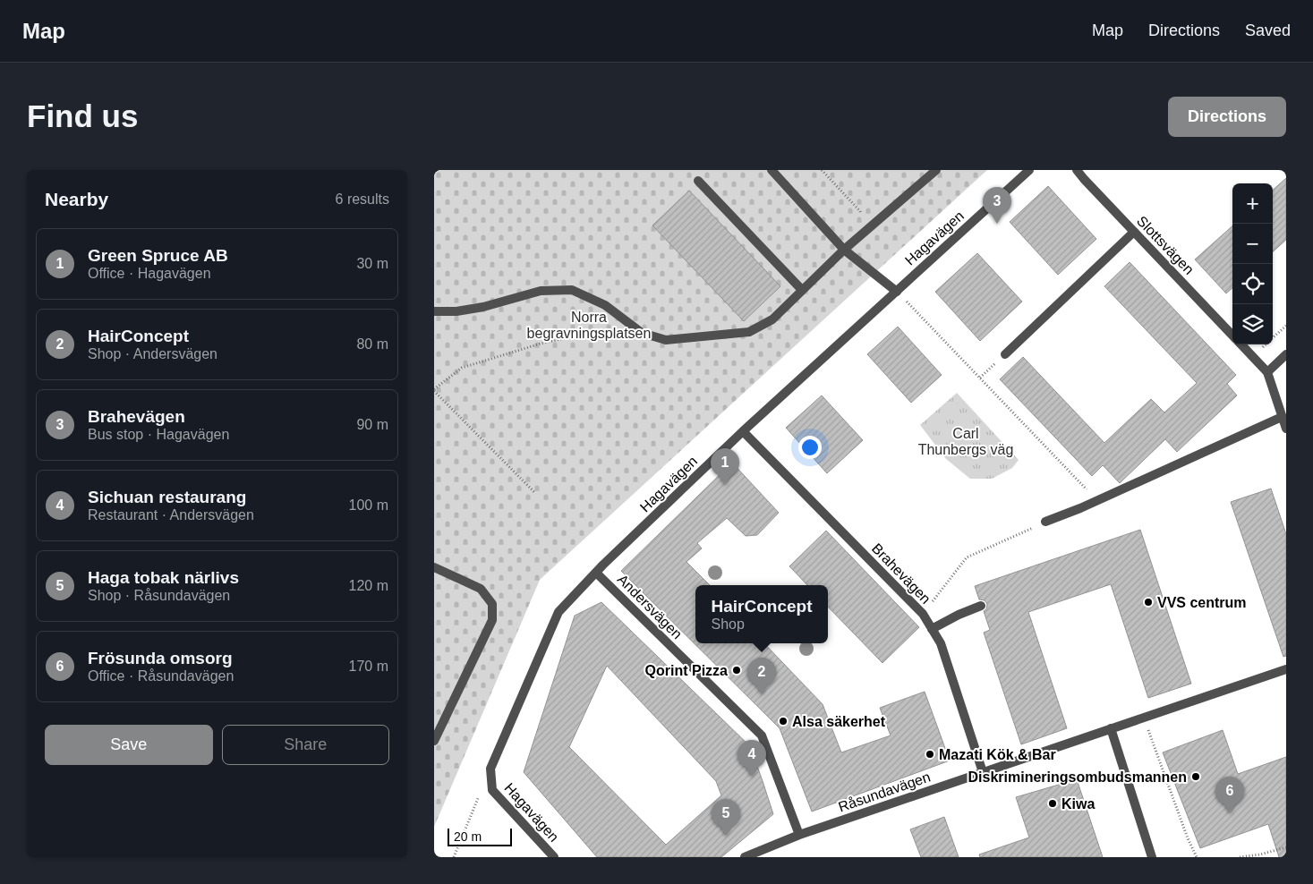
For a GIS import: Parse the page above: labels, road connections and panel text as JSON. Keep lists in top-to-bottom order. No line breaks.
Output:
{"streets":{"street":["Hagavägen","Slottsvägen","Brahevägen","Andersvägen","Råsundavägen"]},"crossings":[["Hagavägen","Brahevägen"],["Hagavägen","Andersvägen"],["Brahevägen","Råsundavägen"],["Andersvägen","Råsundavägen"]],"parks":["Norra begravningsplatsen","Carl Thunbergs väg"],"places":["VVS centrum","Qorint Pizza","Alsa säkerhet","Mazati Kök & Bar","Diskrimineringsombudsmannen","Kiwa"],"scale_bar":"20 m","page":{"header":"Map","nav":["Map","Directions","Saved"],"buttons":["Directions",["Save","Share"]],"title":"Find us","heading":["Nearby","6 results"],"map_buttons":["+","−"],"pins":["3","1","2","4","6","5"],"list":[{"mark":"1","name":"Green Spruce AB","note":"Office · Hagavägen","value":"30 m"},{"mark":"2","name":"HairConcept","note":"Shop · Andersvägen","value":"80 m"},{"mark":"3","name":"Brahevägen","note":"Bus stop · Hagavägen","value":"90 m"},{"mark":"4","name":"Sichuan restaurang","note":"Restaurant · Andersvägen","value":"100 m"},{"mark":"5","name":"Haga tobak närlivs","note":"Shop · Råsundavägen","value":"120 m"},{"mark":"6","name":"Frösunda omsorg","note":"Office · Råsundavägen","value":"170 m"}],"popup":["HairConcept","Shop"],"scale":"20 m"}}
